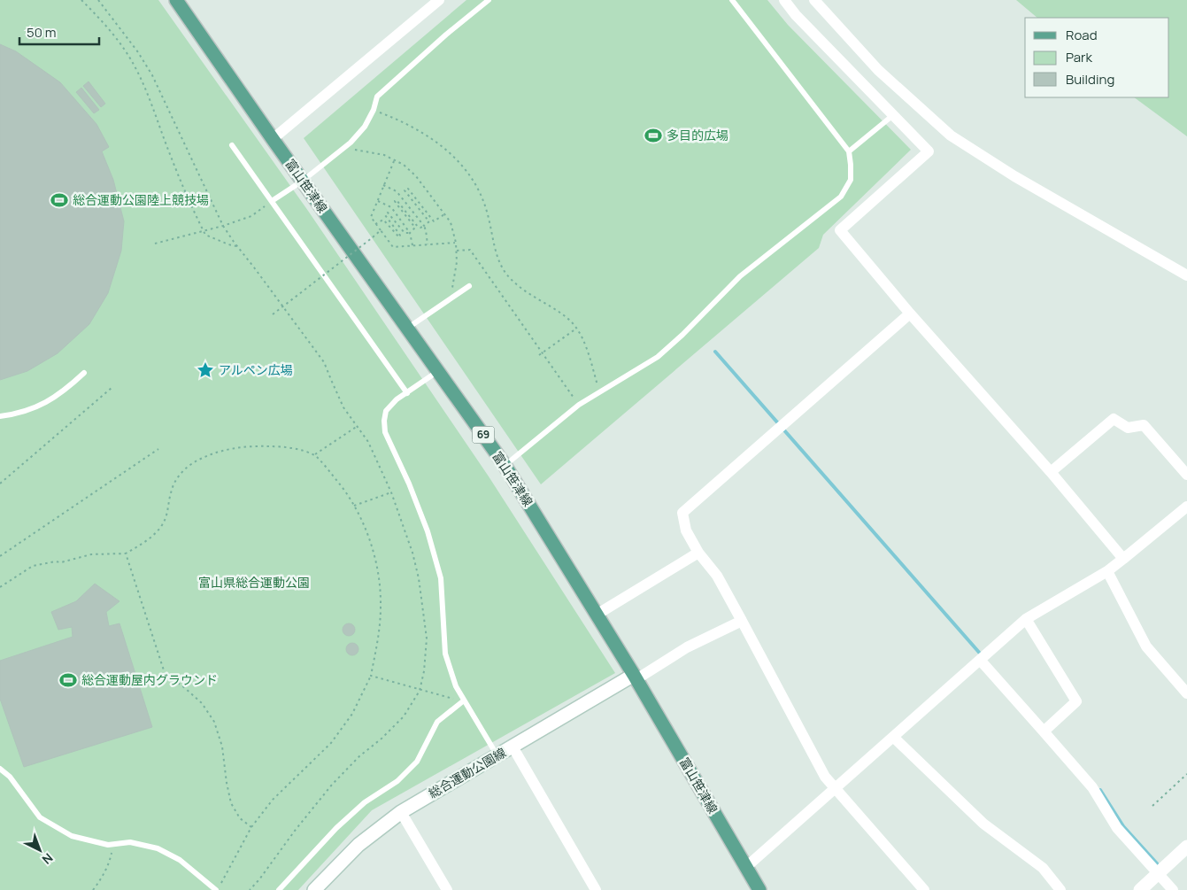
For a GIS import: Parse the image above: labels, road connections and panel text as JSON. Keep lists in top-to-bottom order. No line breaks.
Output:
{"streets":{"main road":["富山笹津線","69","総合運動公園線"]},"crossings":[["富山笹津線","総合運動公園線"]],"parks":["富山県総合運動公園"],"places":{"sports":["多目的広場","総合運動公園陸上競技場","総合運動屋内グラウンド"],"place":["アルペン広場"]},"legend":["Road","Park","Building"],"scale_bar":"50 m","north":"bottom right"}
